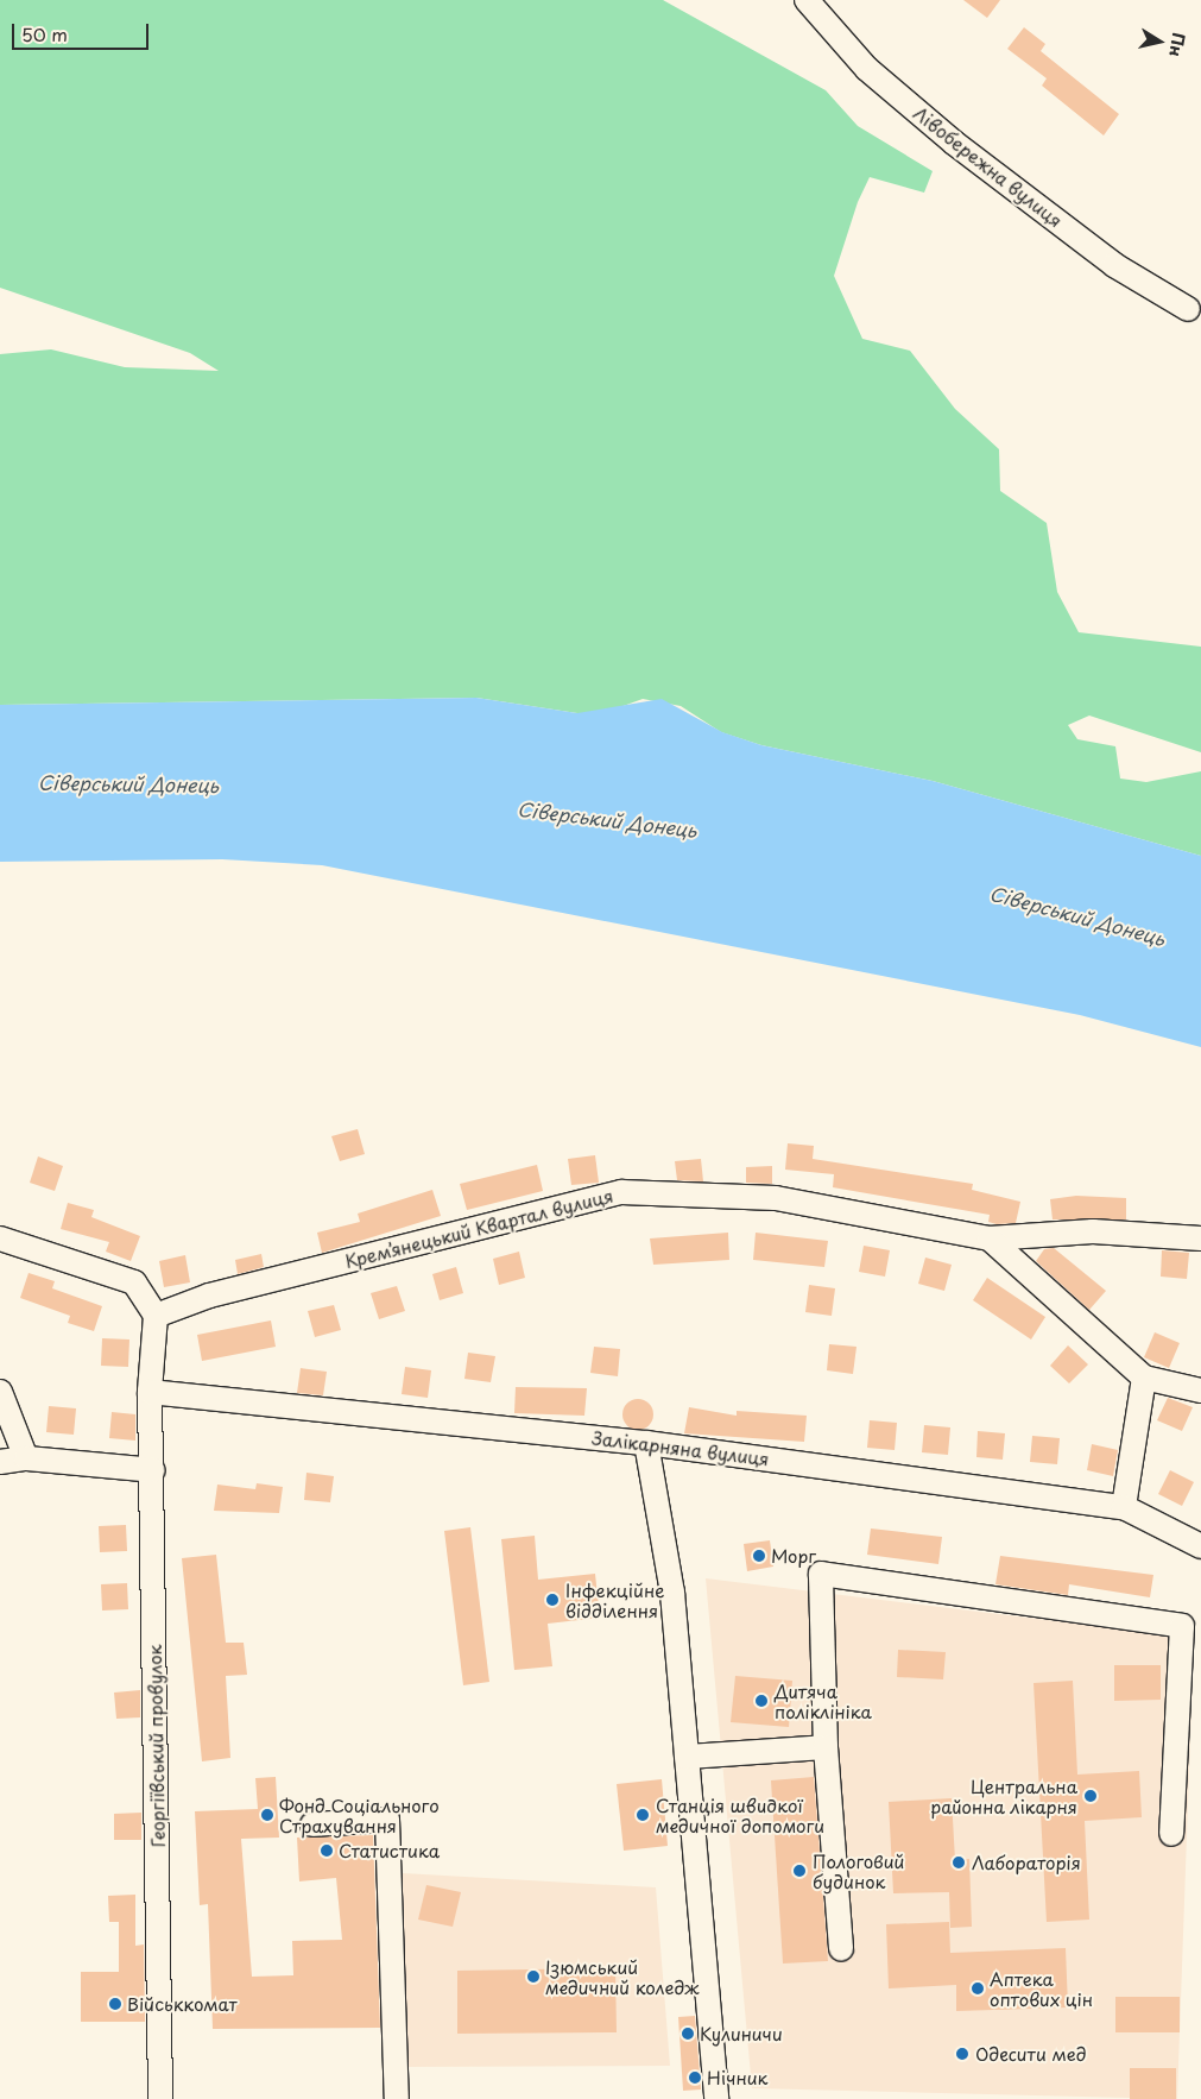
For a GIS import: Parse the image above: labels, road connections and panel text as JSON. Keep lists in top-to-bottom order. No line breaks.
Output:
{"streets":{"street":["Лівобережна вулиця","Крем’янецький Квартал вулиця","Залікарняна вулиця","Георгіївський провулок"]},"crossings":[["Залікарняна вулиця","Георгіївський провулок"]],"water":["Сіверський Донець"],"places":["Морг","Інфекційне відділення","Дитяча поліклініка","Центральна районна лікарня","Фонд Соцiального Страхування","Станція швидкої медичної допомоги","Статистика","Лабораторія","Пологовий будинок","Ізюмський медичний коледж","Аптека оптових цін","Вiйськкомат","Кулиничи","Одесити мед","Нічник"],"scale_bar":"50 m","north":"right"}
